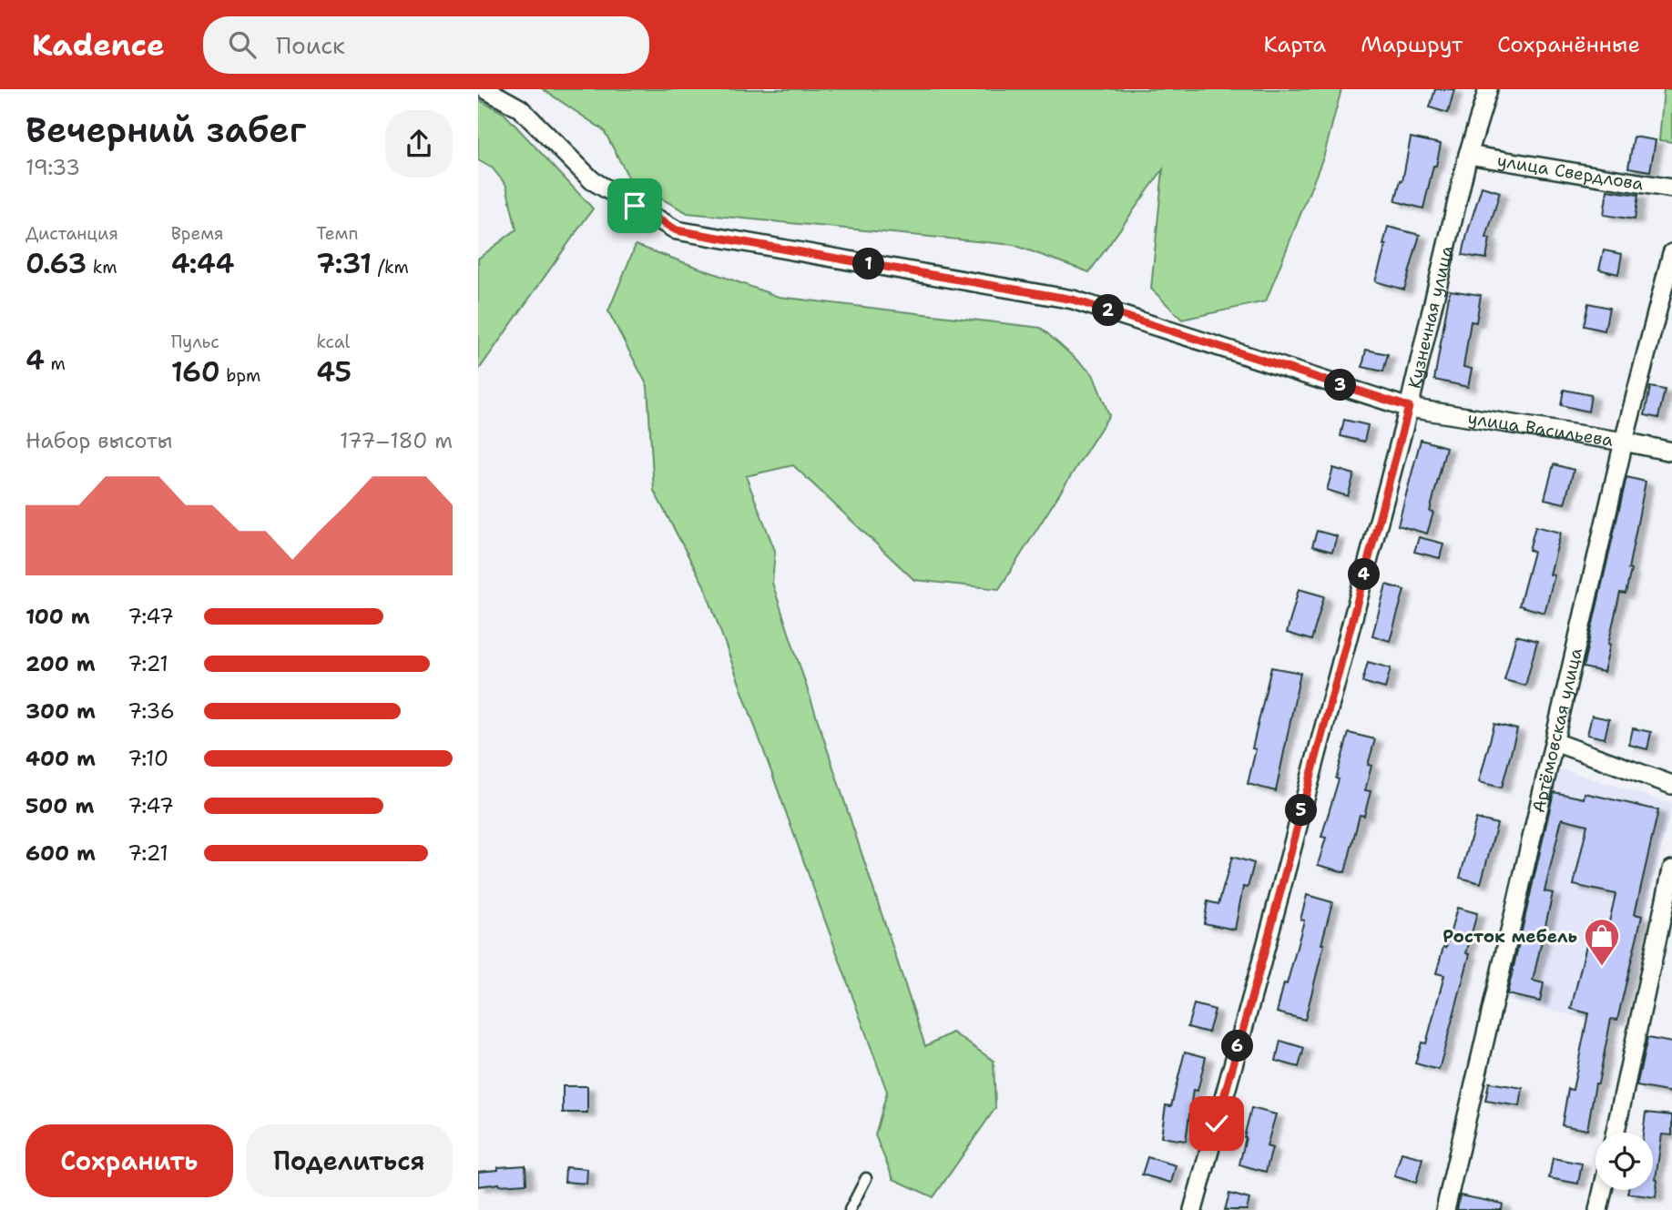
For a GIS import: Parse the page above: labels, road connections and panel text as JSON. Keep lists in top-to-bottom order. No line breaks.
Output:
{"streets":{"street":["улица Свердлова","Кузнечная улица","улица Васильева","Артёмовская улица"]},"crossings":[["улица Свердлова","Кузнечная улица"],["Кузнечная улица","улица Васильева"],["улица Васильева","Артёмовская улица"]],"places":{"shop":["Росток мебель"]},"page":{"header":"Kadence","search":"Поиск","nav":["Карта","Маршрут","Сохранённые"],"heading":["Вечерний забег","19:33"],"stats":[["Дистанция","0.63 km"],["Время","4:44"],["Темп","7:31 /km"],["4 m"],["Пульс","160 bpm"],["kcal","45"]],"pins":["1","2","3","4","5","6"],"chart":["Набор высоты","177–180 m"],"list":[{"name":"100 m","note":"7:47"},{"name":"200 m","note":"7:21"},{"name":"300 m","note":"7:36"},{"name":"400 m","note":"7:10"},{"name":"500 m","note":"7:47"},{"name":"600 m","note":"7:21"}],"buttons":["Сохранить","Поделиться"]}}
